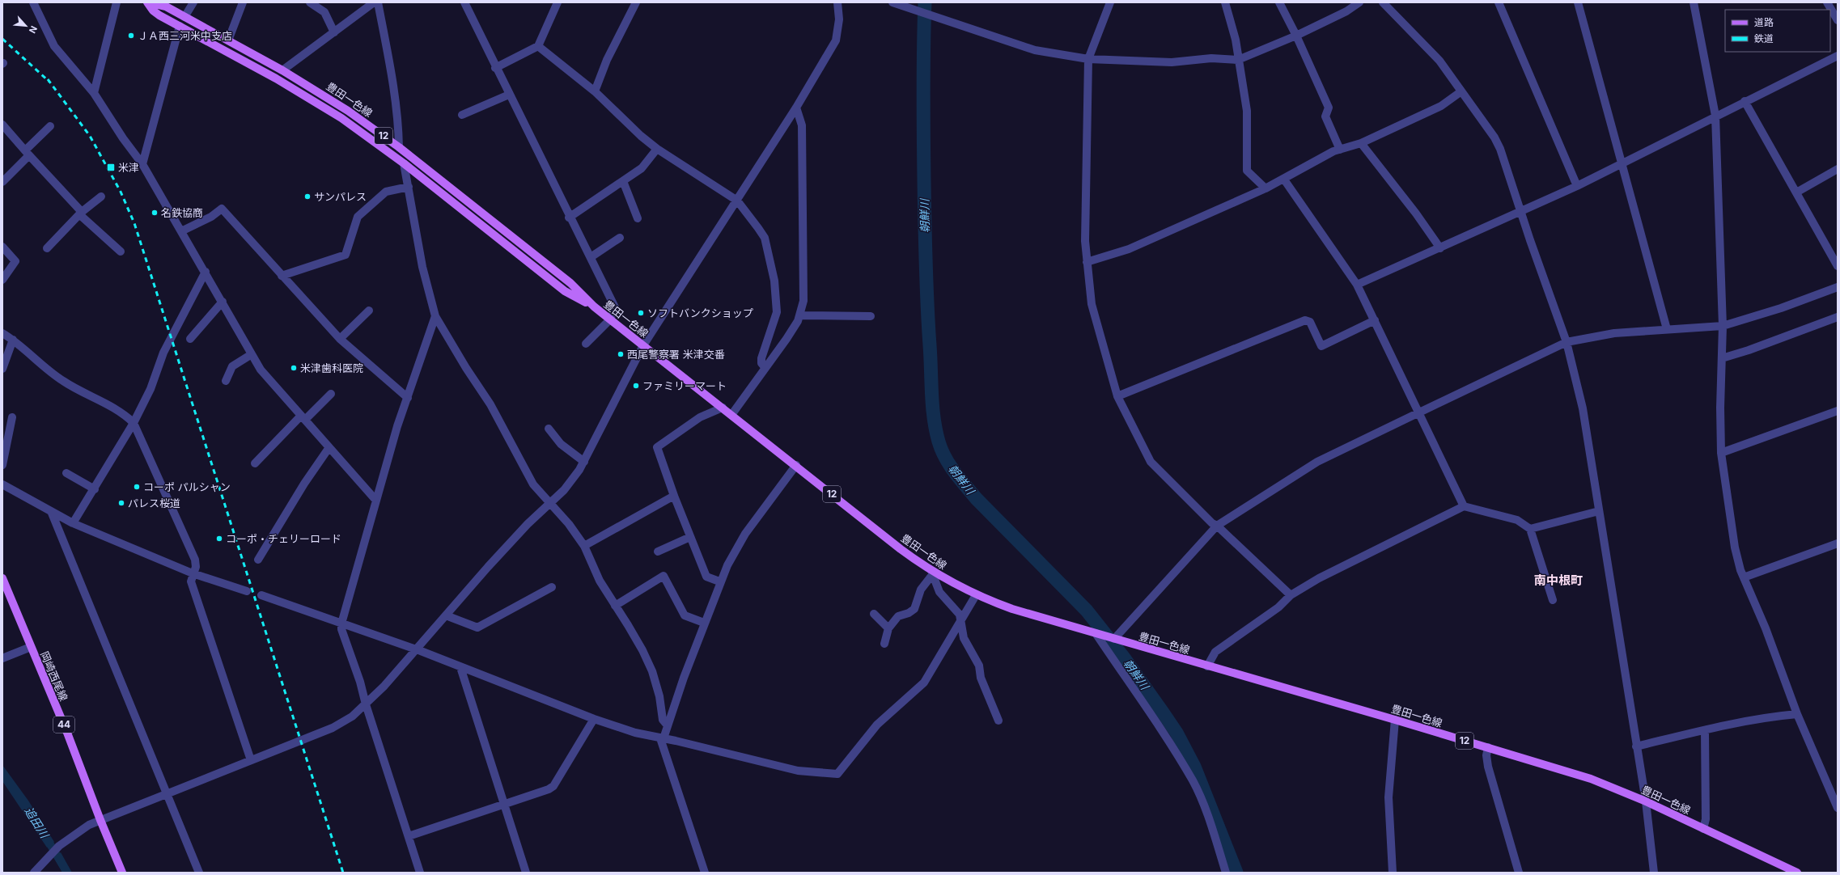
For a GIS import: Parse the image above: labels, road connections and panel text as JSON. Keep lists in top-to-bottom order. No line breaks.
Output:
{"streets":{"main road":["豊田一色線","12","岡崎西尾線","44"]},"districts":["南中根町"],"water":["朝鮮川","追田川"],"places":{"other":["ＪＡ西三河米中支店","サンパレス","名鉄協商","ソフトバンクショップ","西尾警察署 米津交番","米津歯科医院","ファミリーマート","コーポ パルシャン","パレス桜道","コーポ・チェリーロード"],"transit":["米津"]},"legend":["道路","鉄道"],"north":"bottom right"}
